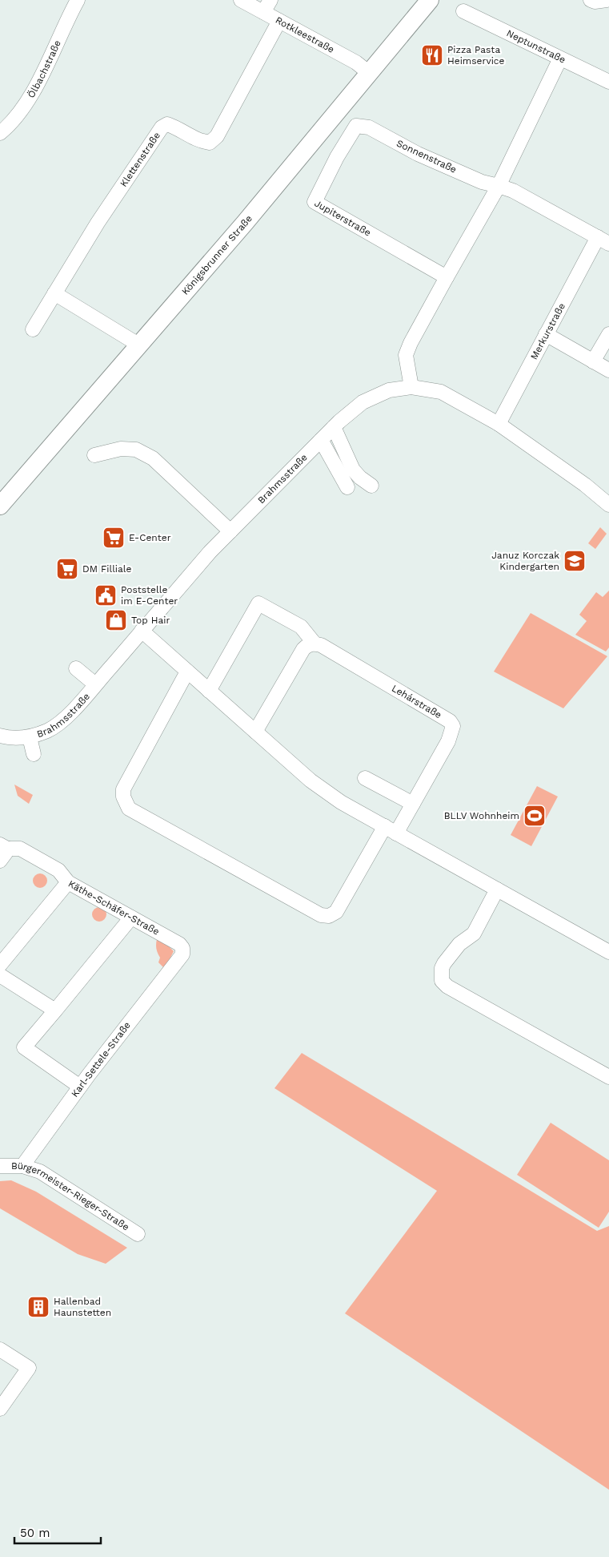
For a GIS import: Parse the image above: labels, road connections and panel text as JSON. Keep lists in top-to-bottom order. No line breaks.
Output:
{"streets":{"main road":["Königsbrunner Straße"],"street":["Rotkleestraße","Neptunstraße","Ölbachstraße","Sonnenstraße","Klettenstraße","Jupiterstraße","Merkurstraße","Brahmsstraße","Lehárstraße","Käthe-Schäfer-Straße","Karl-Settele-Straße","Bürgermeister-Rieger-Straße"]},"crossings":[["Rotkleestraße","Klettenstraße"],["Rotkleestraße","Königsbrunner Straße"],["Sonnenstraße","Jupiterstraße"],["Sonnenstraße","Merkurstraße"],["Merkurstraße","Brahmsstraße"],["Käthe-Schäfer-Straße","Karl-Settele-Straße"],["Karl-Settele-Straße","Bürgermeister-Rieger-Straße"]],"places":{"restaurant":["Pizza Pasta Heimservice"],"supermarket":["E-Center","DM Filliale"],"school or university":["Januz Korczak Kindergarten"],"public building":["Poststelle im E-Center"],"shop":["Top Hair"],"sports":["BLLV Wohnheim"],"building":["Hallenbad Haunstetten"]},"scale_bar":"50 m"}
